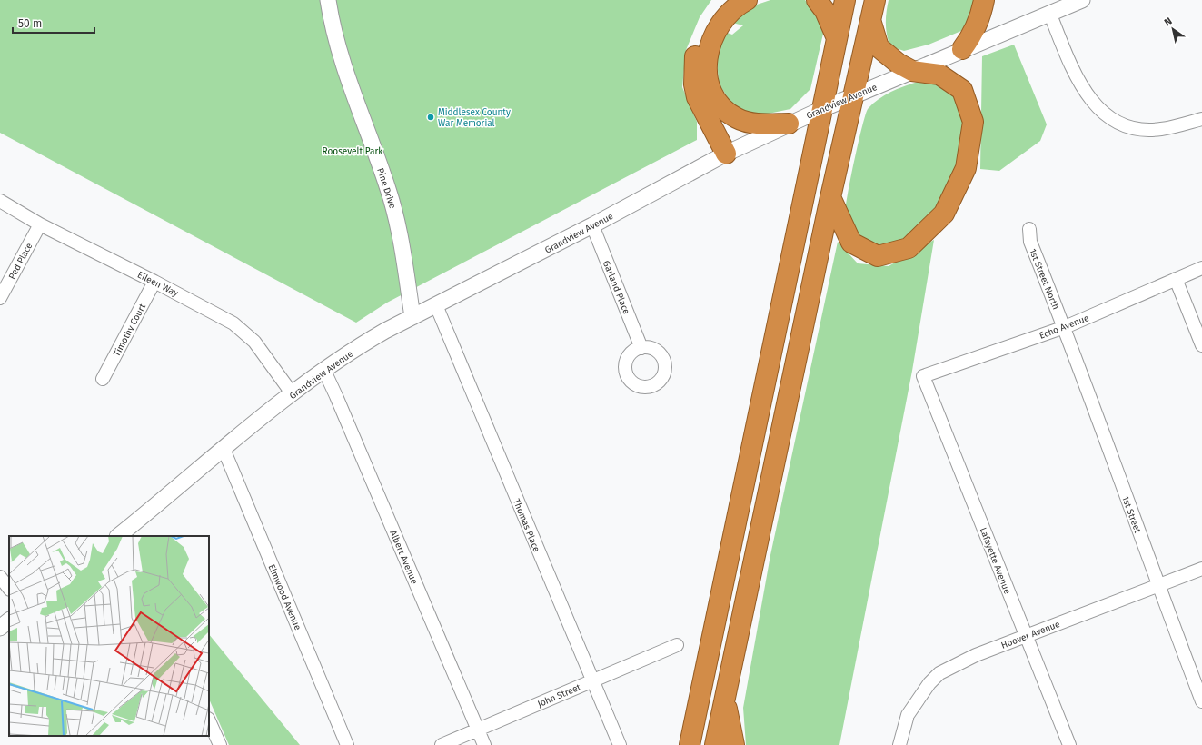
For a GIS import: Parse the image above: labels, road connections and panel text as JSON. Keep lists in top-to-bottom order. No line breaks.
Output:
{"streets":{"street":["Grandview Avenue","Pine Drive","Ped Place","1st Street North","Eileen Way","Garland Place","Echo Avenue","Timothy Court","1st Street","Thomas Place","Albert Avenue","Lafayette Avenue","Elmwood Avenue","Hoover Avenue","John Street"]},"crossings":[["Grandview Avenue","Pine Drive"],["Grandview Avenue","Eileen Way"],["Grandview Avenue","Garland Place"],["Grandview Avenue","Thomas Place"],["Grandview Avenue","Albert Avenue"],["Grandview Avenue","Elmwood Avenue"],["Ped Place","Eileen Way"],["1st Street North","Echo Avenue"],["1st Street North","1st Street"],["Eileen Way","Timothy Court"],["Echo Avenue","1st Street"],["Echo Avenue","Lafayette Avenue"],["1st Street","Hoover Avenue"],["Thomas Place","John Street"],["Albert Avenue","John Street"],["Lafayette Avenue","Hoover Avenue"]],"parks":["Roosevelt Park"],"places":["Middlesex County War Memorial"],"scale_bar":"50 m","north":"top left"}
